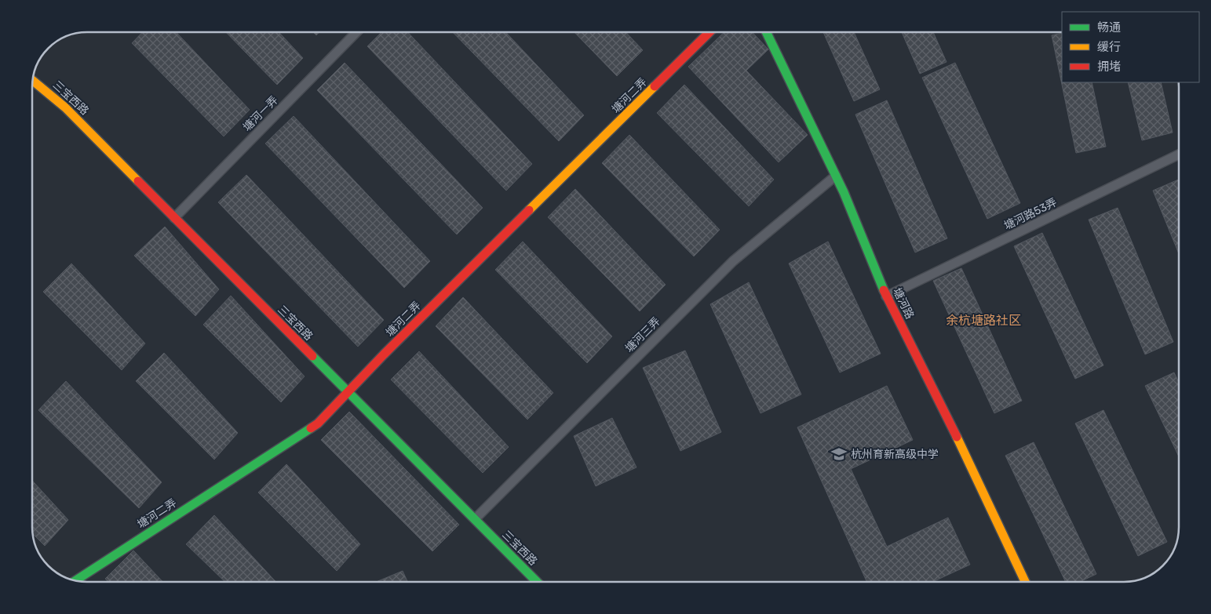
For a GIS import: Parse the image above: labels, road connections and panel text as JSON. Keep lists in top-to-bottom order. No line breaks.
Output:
{"streets":{"street":["塘河二弄","三宝西路","塘河路"],"lane":["塘河一弄","塘河路53弄","塘河三弄"]},"crossings":[["塘河二弄","三宝西路"],["三宝西路","塘河一弄"],["三宝西路","塘河三弄"],["塘河路53弄","塘河路"],["塘河路","塘河三弄"]],"districts":["余杭塘路社区"],"places":{"school or university":["杭州育新高级中学"]},"legend":["畅通","缓行","拥堵"]}
